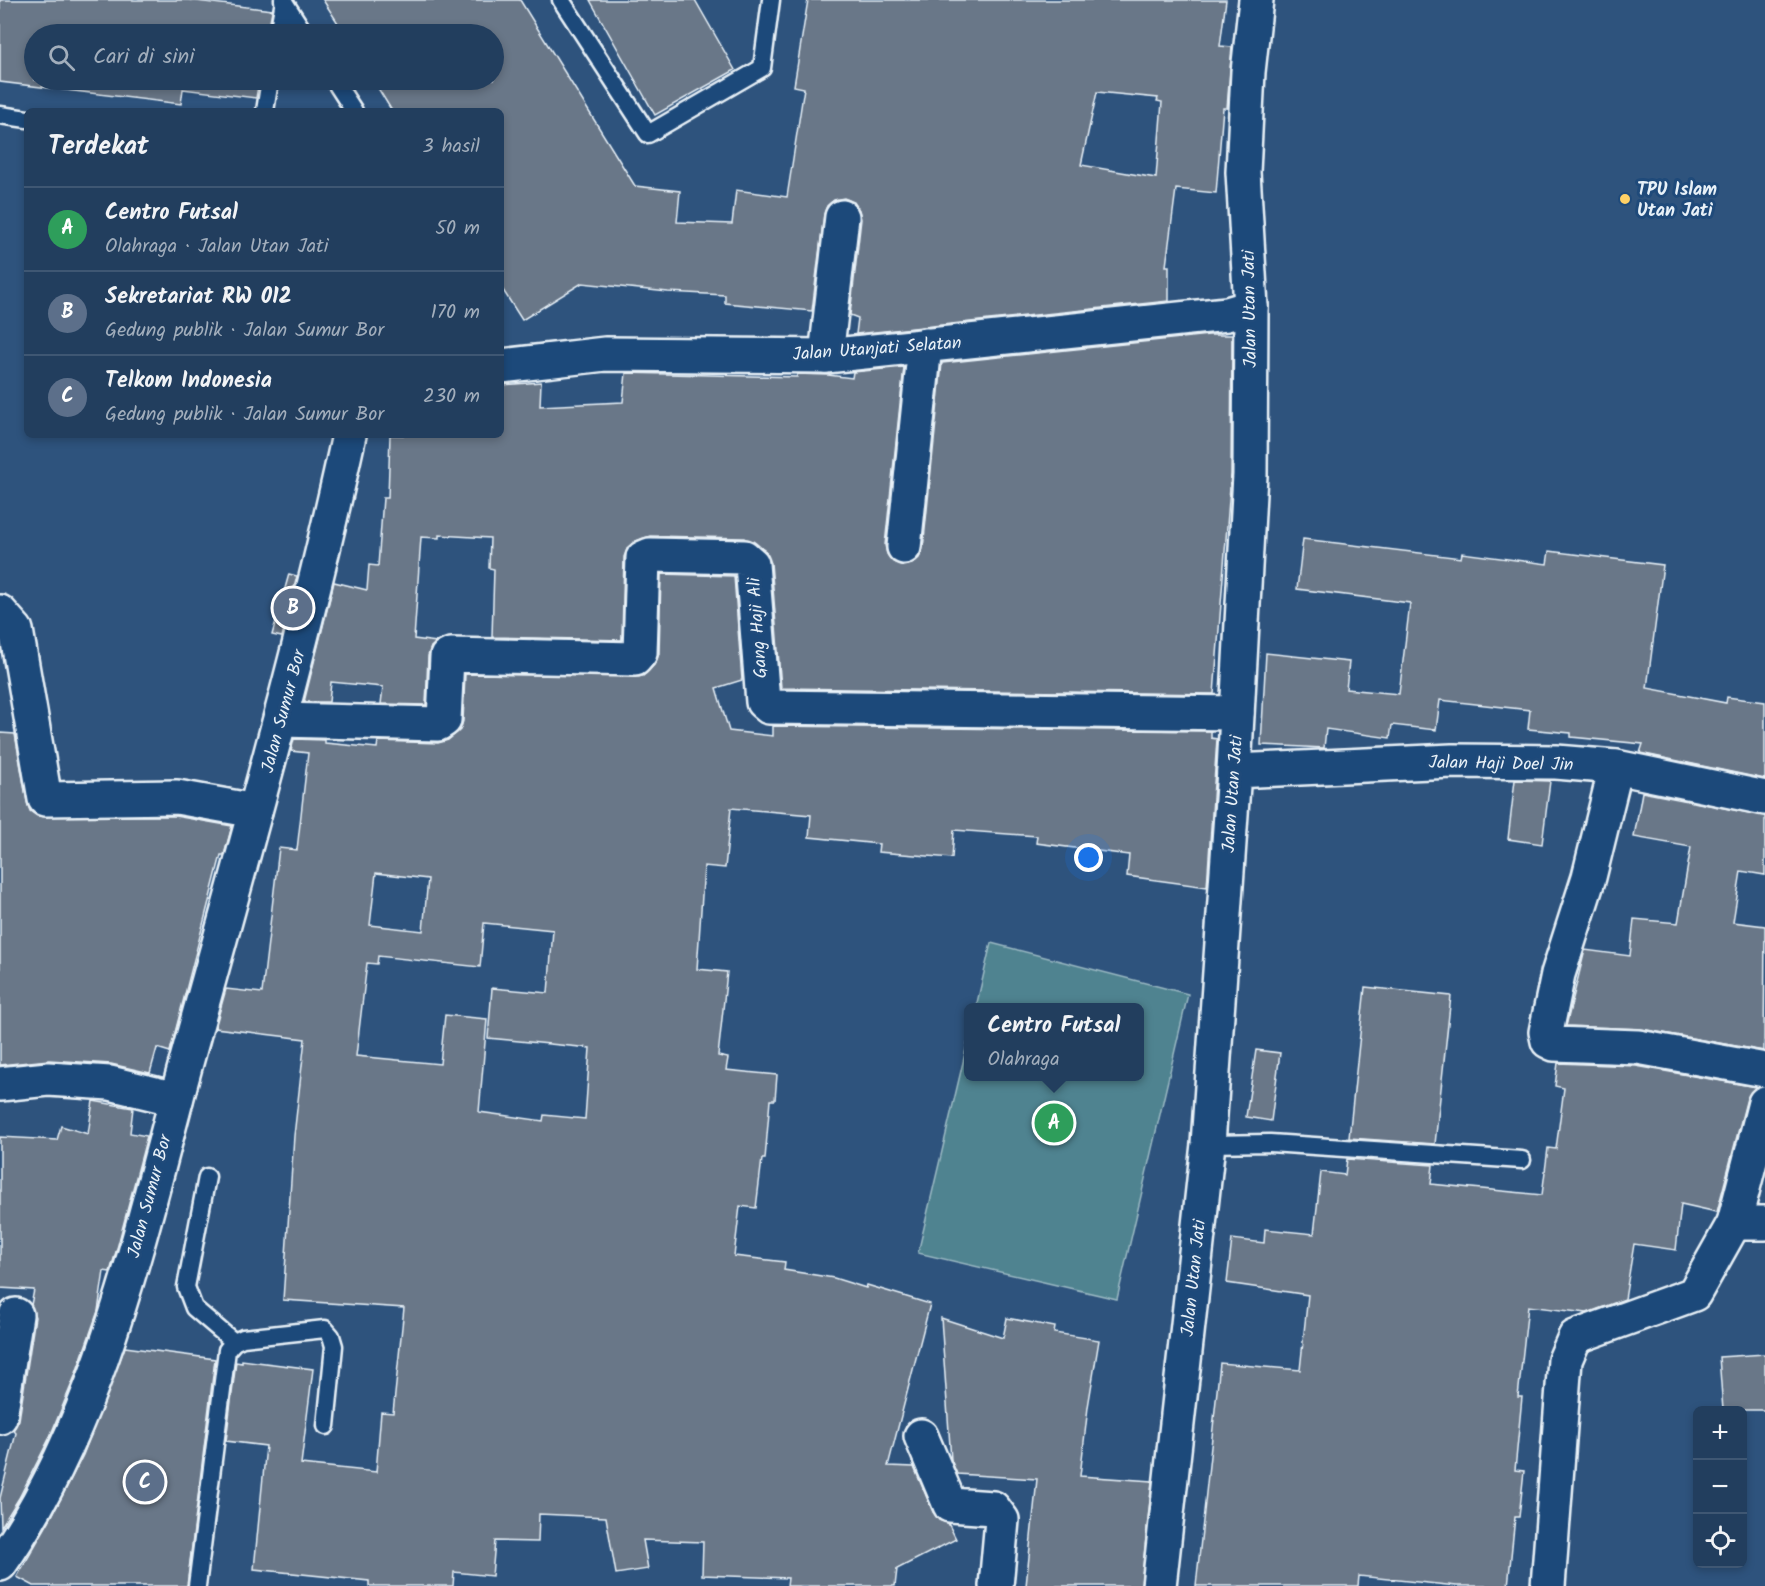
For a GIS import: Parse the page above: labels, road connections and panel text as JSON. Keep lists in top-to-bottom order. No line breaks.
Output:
{"streets":{"street":["Jalan Utan Jati","Jalan Utanjati Selatan","Gang Haji Ali","Jalan Sumur Bor","Jalan Haji Doel Jin"]},"crossings":[["Jalan Utan Jati","Jalan Utanjati Selatan"],["Jalan Utan Jati","Gang Haji Ali"],["Jalan Utan Jati","Jalan Haji Doel Jin"],["Gang Haji Ali","Jalan Sumur Bor"]],"places":["TPU Islam Utan Jati"],"page":{"search":"Cari di sini","heading":["Terdekat","3 hasil"],"list":[{"mark":"A","name":"Centro Futsal","note":"Olahraga · Jalan Utan Jati","value":"50 m"},{"mark":"B","name":"Sekretariat RW 012","note":"Gedung publik · Jalan Sumur Bor","value":"170 m"},{"mark":"C","name":"Telkom Indonesia","note":"Gedung publik · Jalan Sumur Bor","value":"230 m"}],"pins":["B","A","C"],"popup":["Centro Futsal","Olahraga"],"map_buttons":["+","−"]}}
